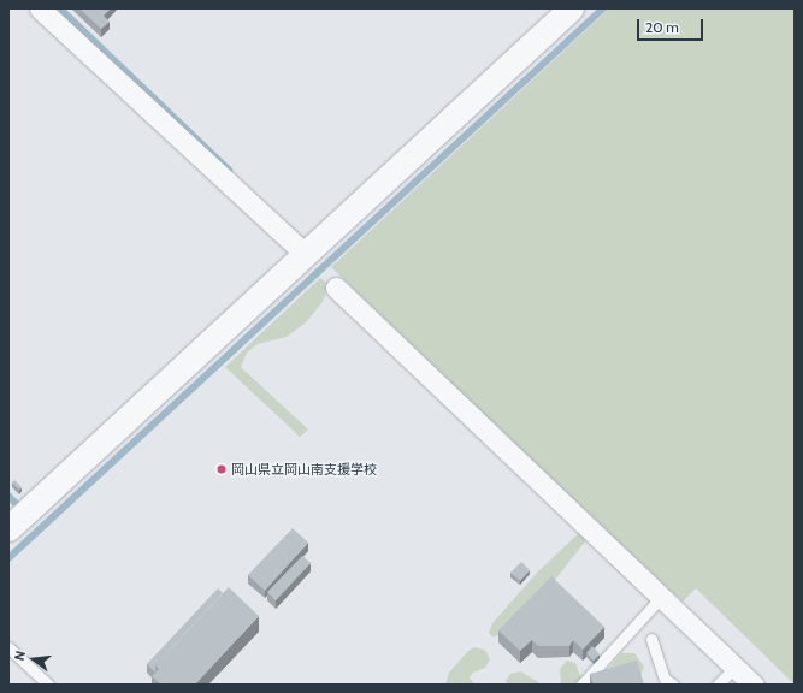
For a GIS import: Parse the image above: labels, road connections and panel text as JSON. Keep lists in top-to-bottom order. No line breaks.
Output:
{"places":["岡山県立岡山南支援学校"],"scale_bar":"20 m","north":"left"}
